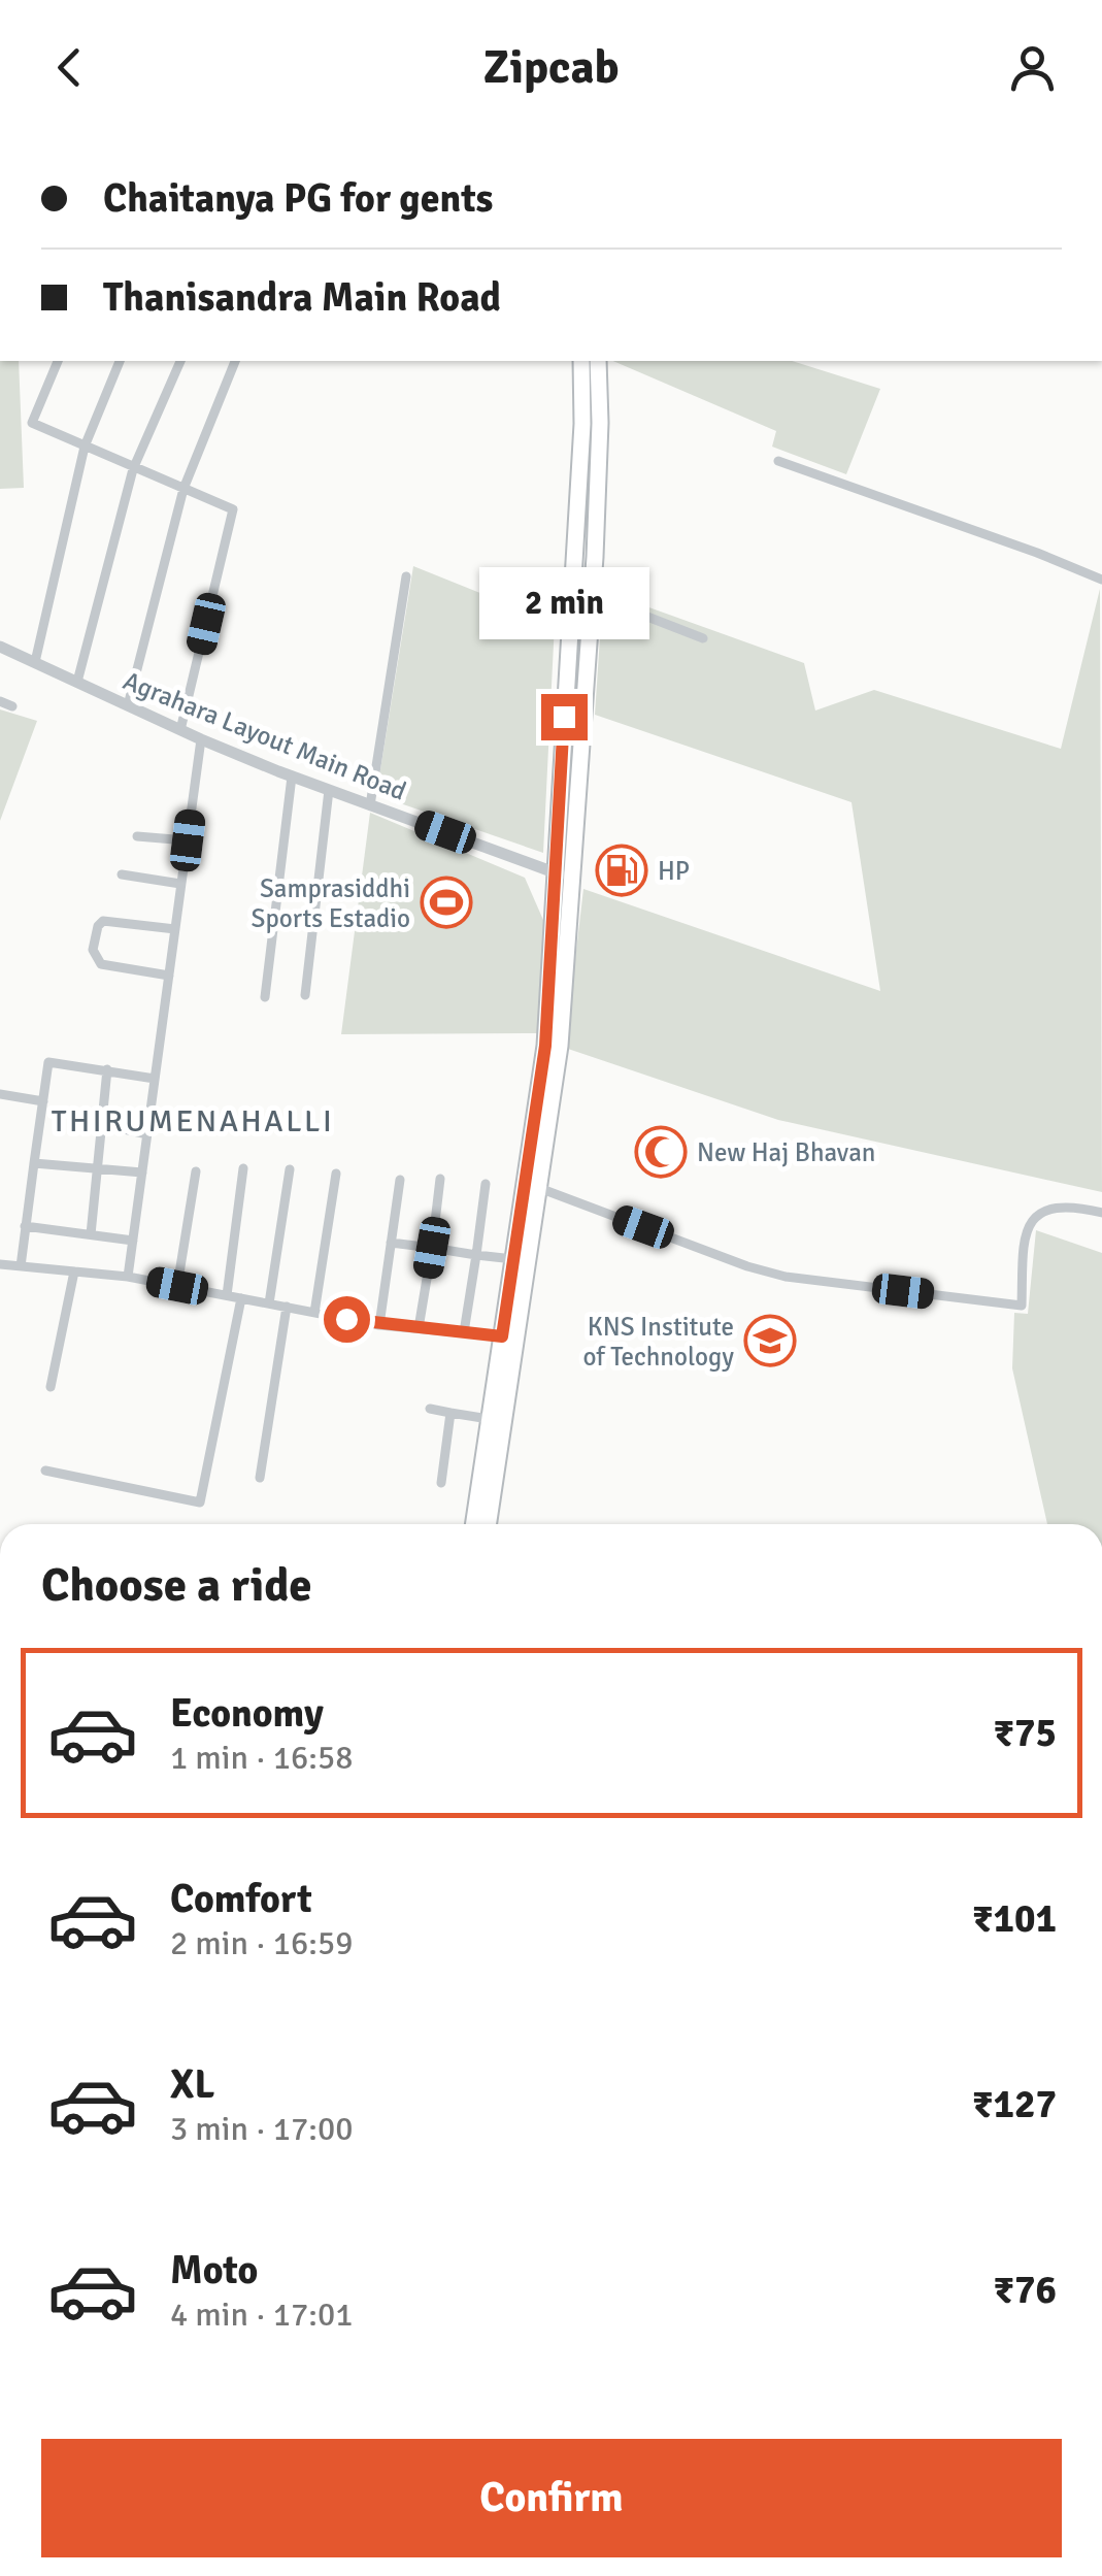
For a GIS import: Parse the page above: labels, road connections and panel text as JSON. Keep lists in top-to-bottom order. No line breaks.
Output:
{"streets":{"street":["Agrahara Layout Main Road"]},"districts":["THIRUMENAHALLI"],"places":{"fuel station":["HP"],"sports":["Samprasiddhi Sports Estadio"],"mosque":["New Haj Bhavan"],"school or university":["KNS Institute of Technology"]},"page":{"header":"Zipcab","banner":["Chaitanya PG for gents","Thanisandra Main Road"],"bubble":"2 min","heading":"Choose a ride","list":[{"name":"Economy","note":"1 min · 16:58","value":"₹75"},{"name":"Comfort","note":"2 min · 16:59","value":"₹101"},{"name":"XL","note":"3 min · 17:00","value":"₹127"},{"name":"Moto","note":"4 min · 17:01","value":"₹76"}],"buttons":"Confirm"}}
